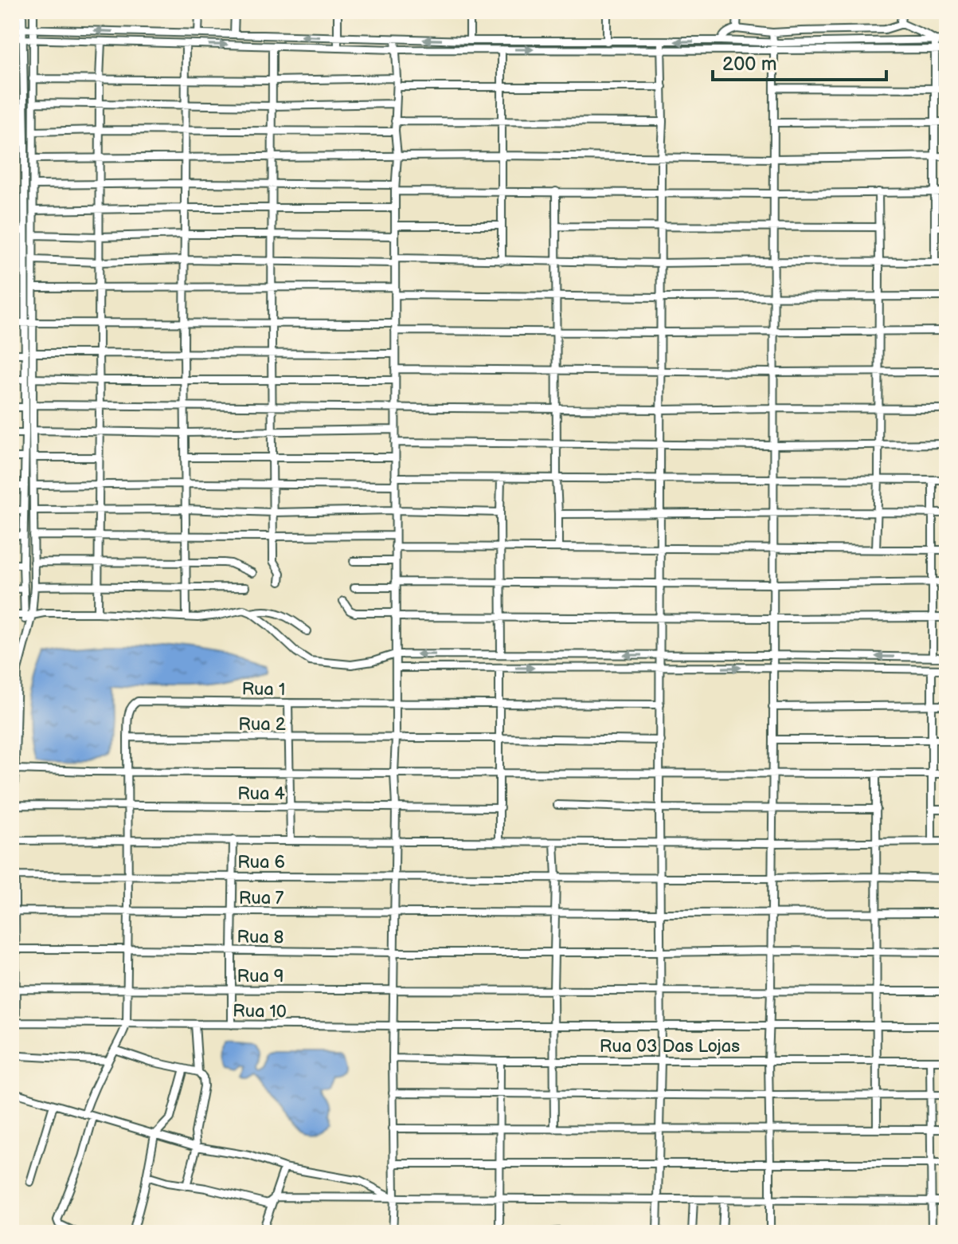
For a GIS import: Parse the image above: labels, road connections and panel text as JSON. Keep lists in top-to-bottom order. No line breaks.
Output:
{"streets":{"street":["Rua 1","Rua 2","Rua 4","Rua 6","Rua 7","Rua 8","Rua 9","Rua 10","Rua 03 Das Lojas"]},"crossings":[["Rua 1","Rua 2"]],"scale_bar":"200 m"}
